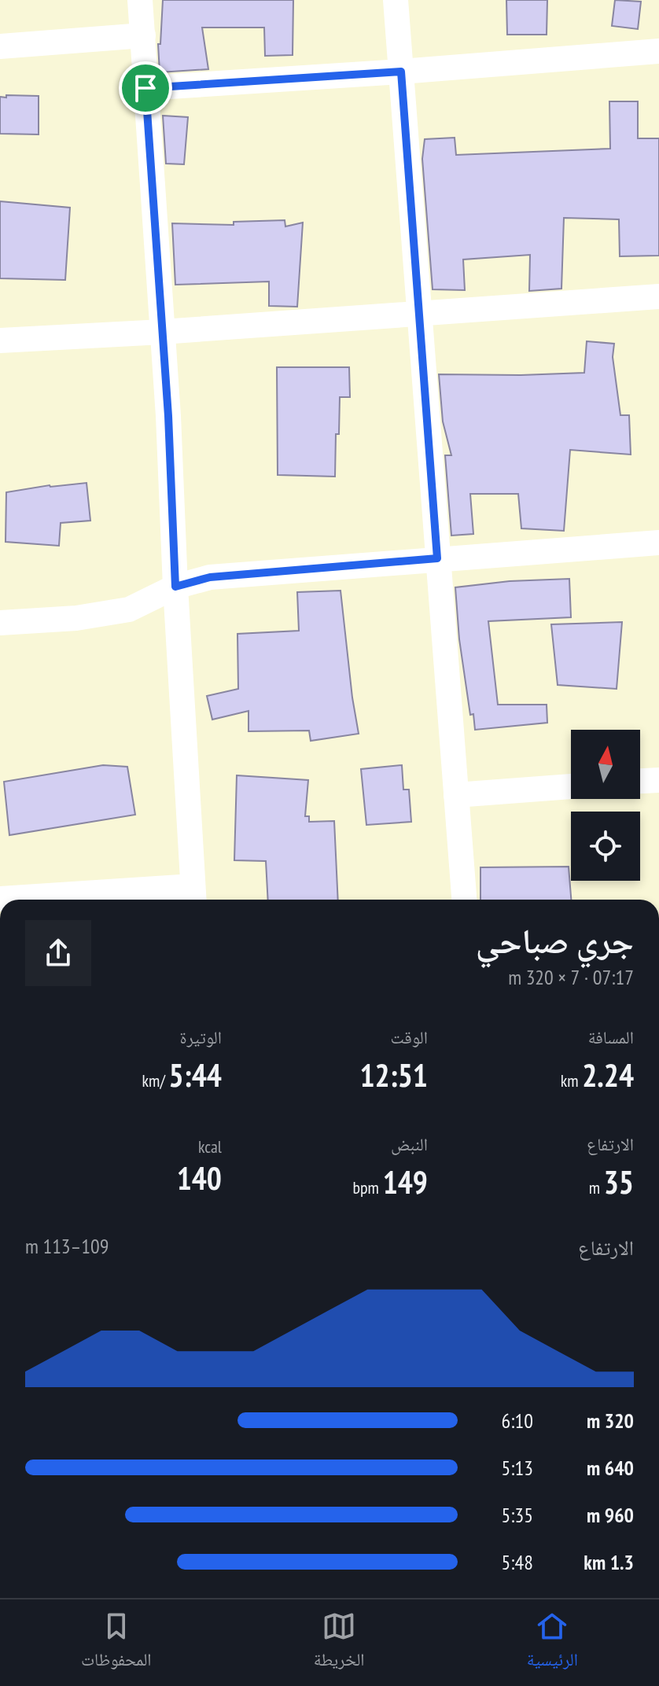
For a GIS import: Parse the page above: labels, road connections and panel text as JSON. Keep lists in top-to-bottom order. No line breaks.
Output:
{"north":"top","page":{"heading":["جري صباحي","07:17 · 7 × 320 m"],"stats":[["المسافة","2.24 km"],["الوقت","12:51"],["الوتيرة","5:44 /km"],["الارتفاع","35 m"],["النبض","149 bpm"],["kcal","140"]],"chart":["الارتفاع","109–113 m"],"list":[{"name":"320 m","note":"6:10"},{"name":"640 m","note":"5:13"},{"name":"960 m","note":"5:35"},{"name":"1.3 km","note":"5:48"}],"tabs":["الرئيسية","الخريطة","المحفوظات"]}}
